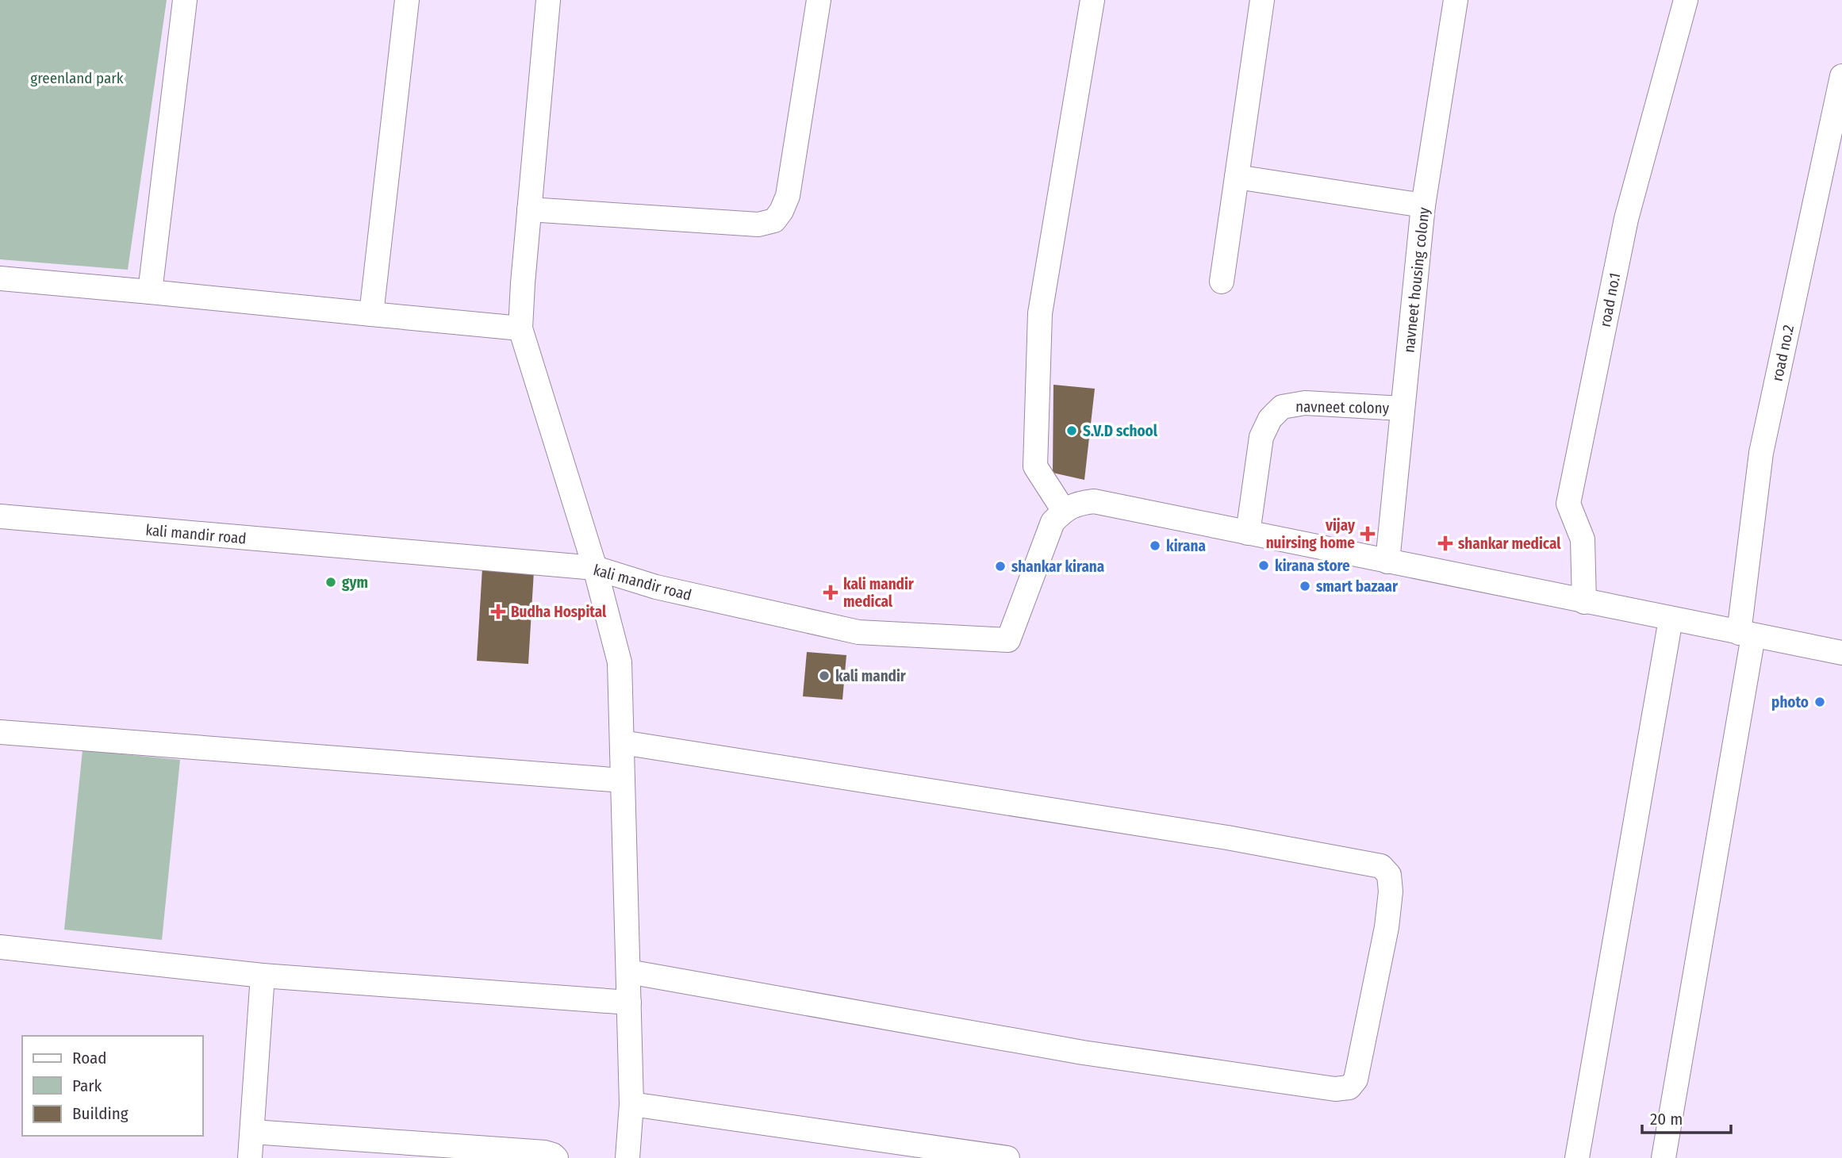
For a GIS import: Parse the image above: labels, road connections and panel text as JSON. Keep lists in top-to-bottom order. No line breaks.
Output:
{"streets":{"street":["navneet housing colony","road no.1","road no.2","navneet colony","kali mandir road"]},"crossings":[["navneet housing colony","navneet colony"]],"parks":["greenland park"],"places":{"other":["S.V.D school","kirana","kirana store","shankar kirana","gym","smart bazaar","kali mandir","photo"],"health":["vijay nuirsing home","shankar medical","kali mandir medical","Budha Hospital"]},"legend":["Road","Park","Building"],"scale_bar":"20 m"}
